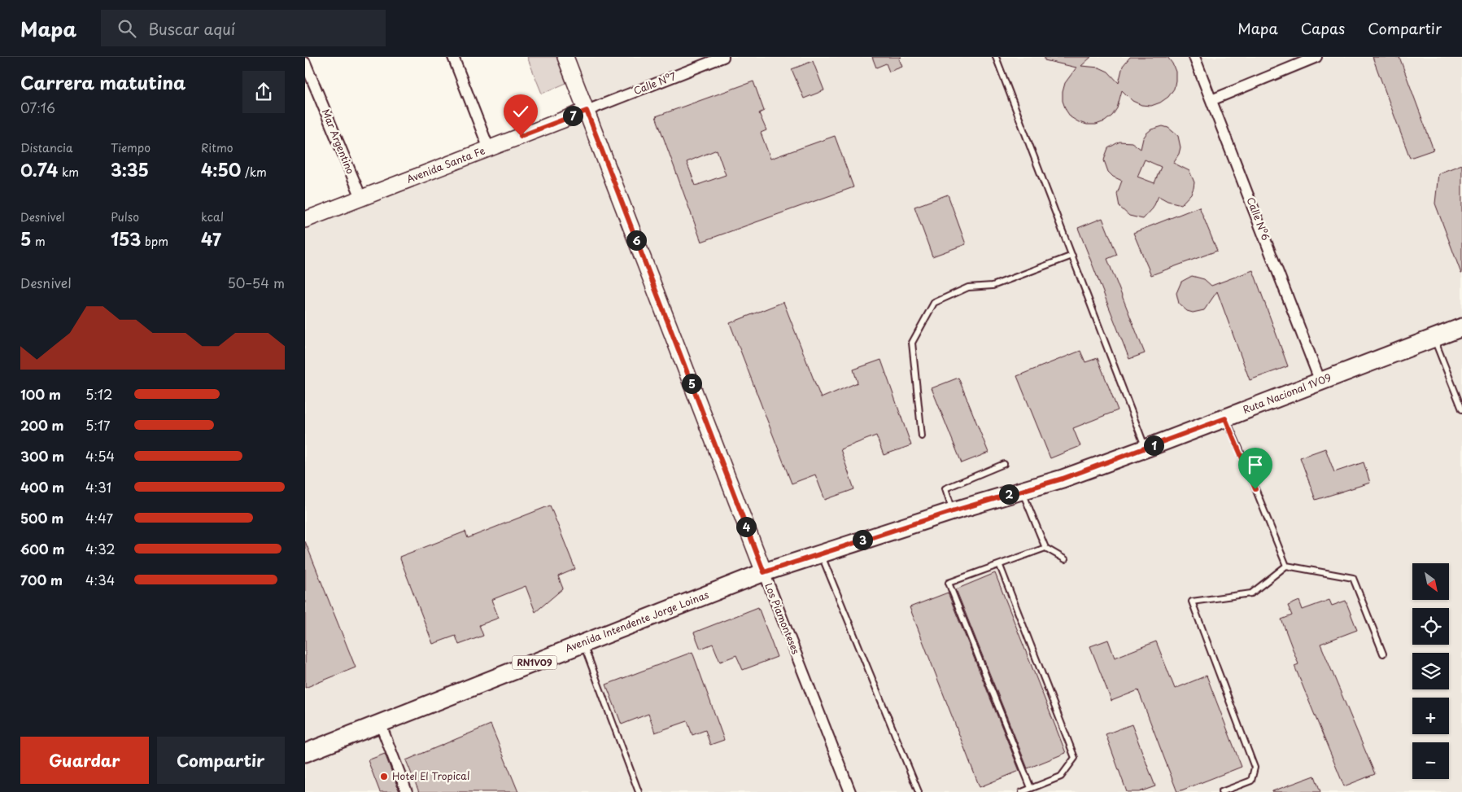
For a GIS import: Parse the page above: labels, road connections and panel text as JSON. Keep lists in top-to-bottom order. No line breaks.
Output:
{"streets":{"main road":["Avenida Santa Fe","Ruta Nacional 1V09","Los Piamonteses","Avenida Intendente Jorge Loinas","RN1V09"],"street":["Calle Nº7","Mar Argentino","Calle Nº6"]},"crossings":[["Calle Nº7","Avenida Santa Fe"],["Calle Nº7","Los Piamonteses"],["Mar Argentino","Avenida Santa Fe"],["Avenida Santa Fe","Los Piamonteses"],["Calle Nº6","Ruta Nacional 1V09"],["Ruta Nacional 1V09","Los Piamonteses"],["Ruta Nacional 1V09","Avenida Intendente Jorge Loinas"],["Los Piamonteses","Avenida Intendente Jorge Loinas"]],"places":["Hotel El Tropical"],"north":"bottom right","page":{"header":"Mapa","search":"Buscar aquí","nav":["Mapa","Capas","Compartir"],"heading":["Carrera matutina","07:16"],"pins":["7","6","5","1","2","4","3"],"stats":[["Distancia","0.74 km"],["Tiempo","3:35"],["Ritmo","4:50 /km"],["Desnivel","5 m"],["Pulso","153 bpm"],["kcal","47"]],"chart":["Desnivel","50–54 m"],"list":[{"name":"100 m","note":"5:12"},{"name":"200 m","note":"5:17"},{"name":"300 m","note":"4:54"},{"name":"400 m","note":"4:31"},{"name":"500 m","note":"4:47"},{"name":"600 m","note":"4:32"},{"name":"700 m","note":"4:34"}],"map_buttons":["+","−"],"buttons":["Guardar","Compartir"]}}
